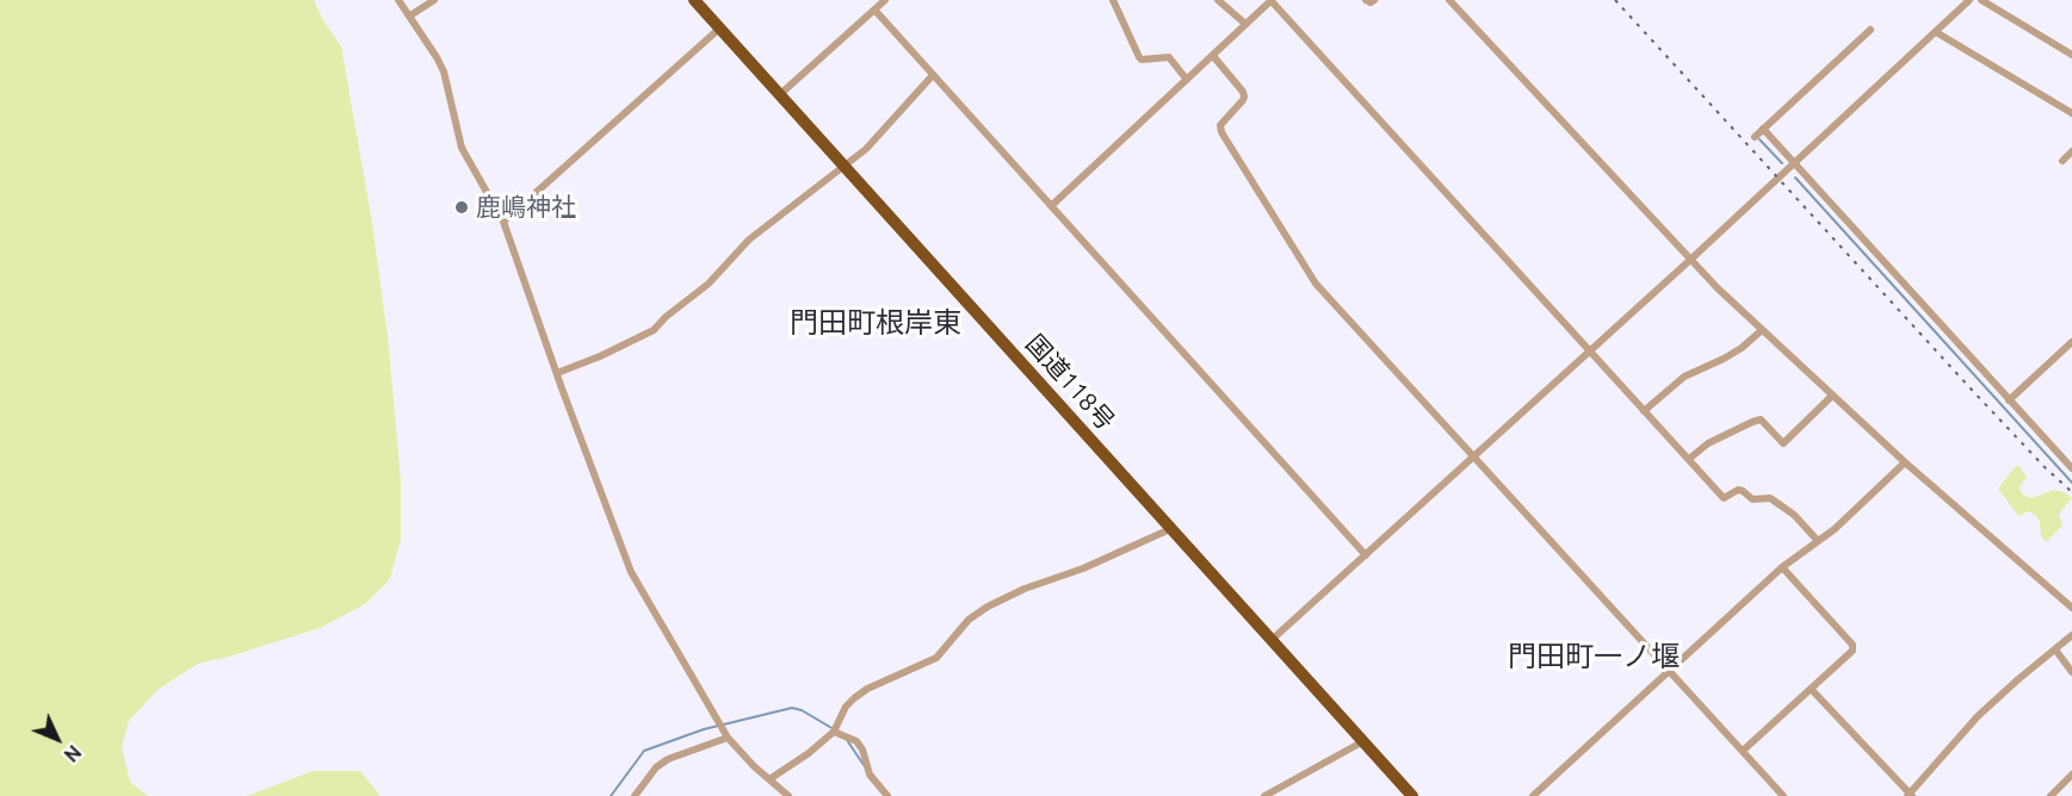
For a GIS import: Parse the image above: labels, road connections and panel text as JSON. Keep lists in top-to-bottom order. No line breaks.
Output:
{"streets":{"highway":["国道118号"]},"districts":["門田町根岸東","門田町一ノ堰"],"places":["鹿嶋神社"],"north":"bottom right"}
